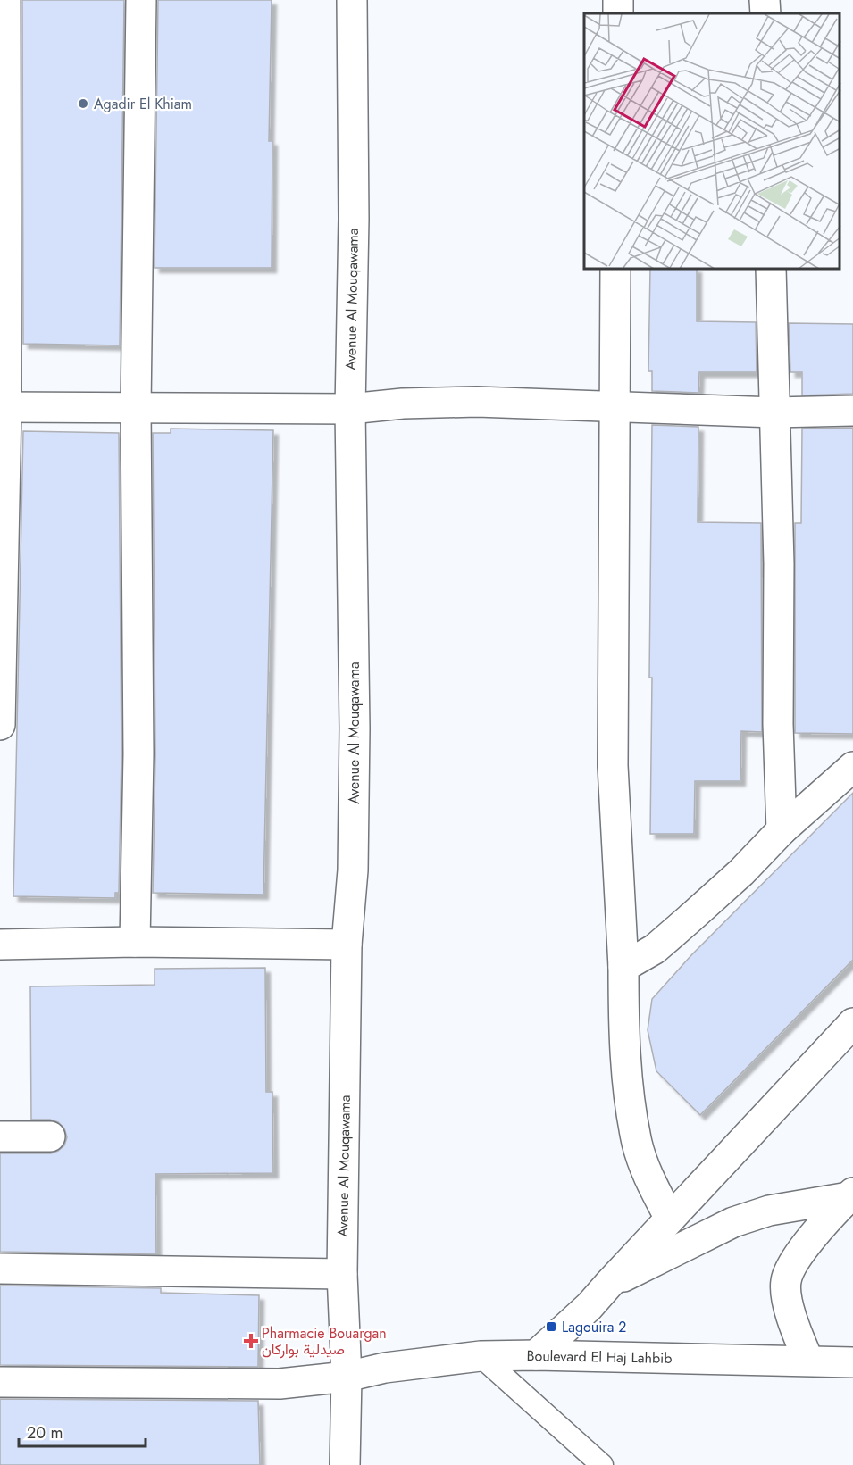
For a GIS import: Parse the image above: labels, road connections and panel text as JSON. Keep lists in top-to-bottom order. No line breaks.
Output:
{"streets":{"street":["Avenue Al Mouqawama","Boulevard El Haj Lahbib"]},"crossings":[["Avenue Al Mouqawama","Boulevard El Haj Lahbib"]],"places":{"other":["Agadir El Khiam"],"transit":["Lagouira 2"],"health":["Pharmacie Bouargan صيدلية بواركان"]},"scale_bar":"20 m"}
